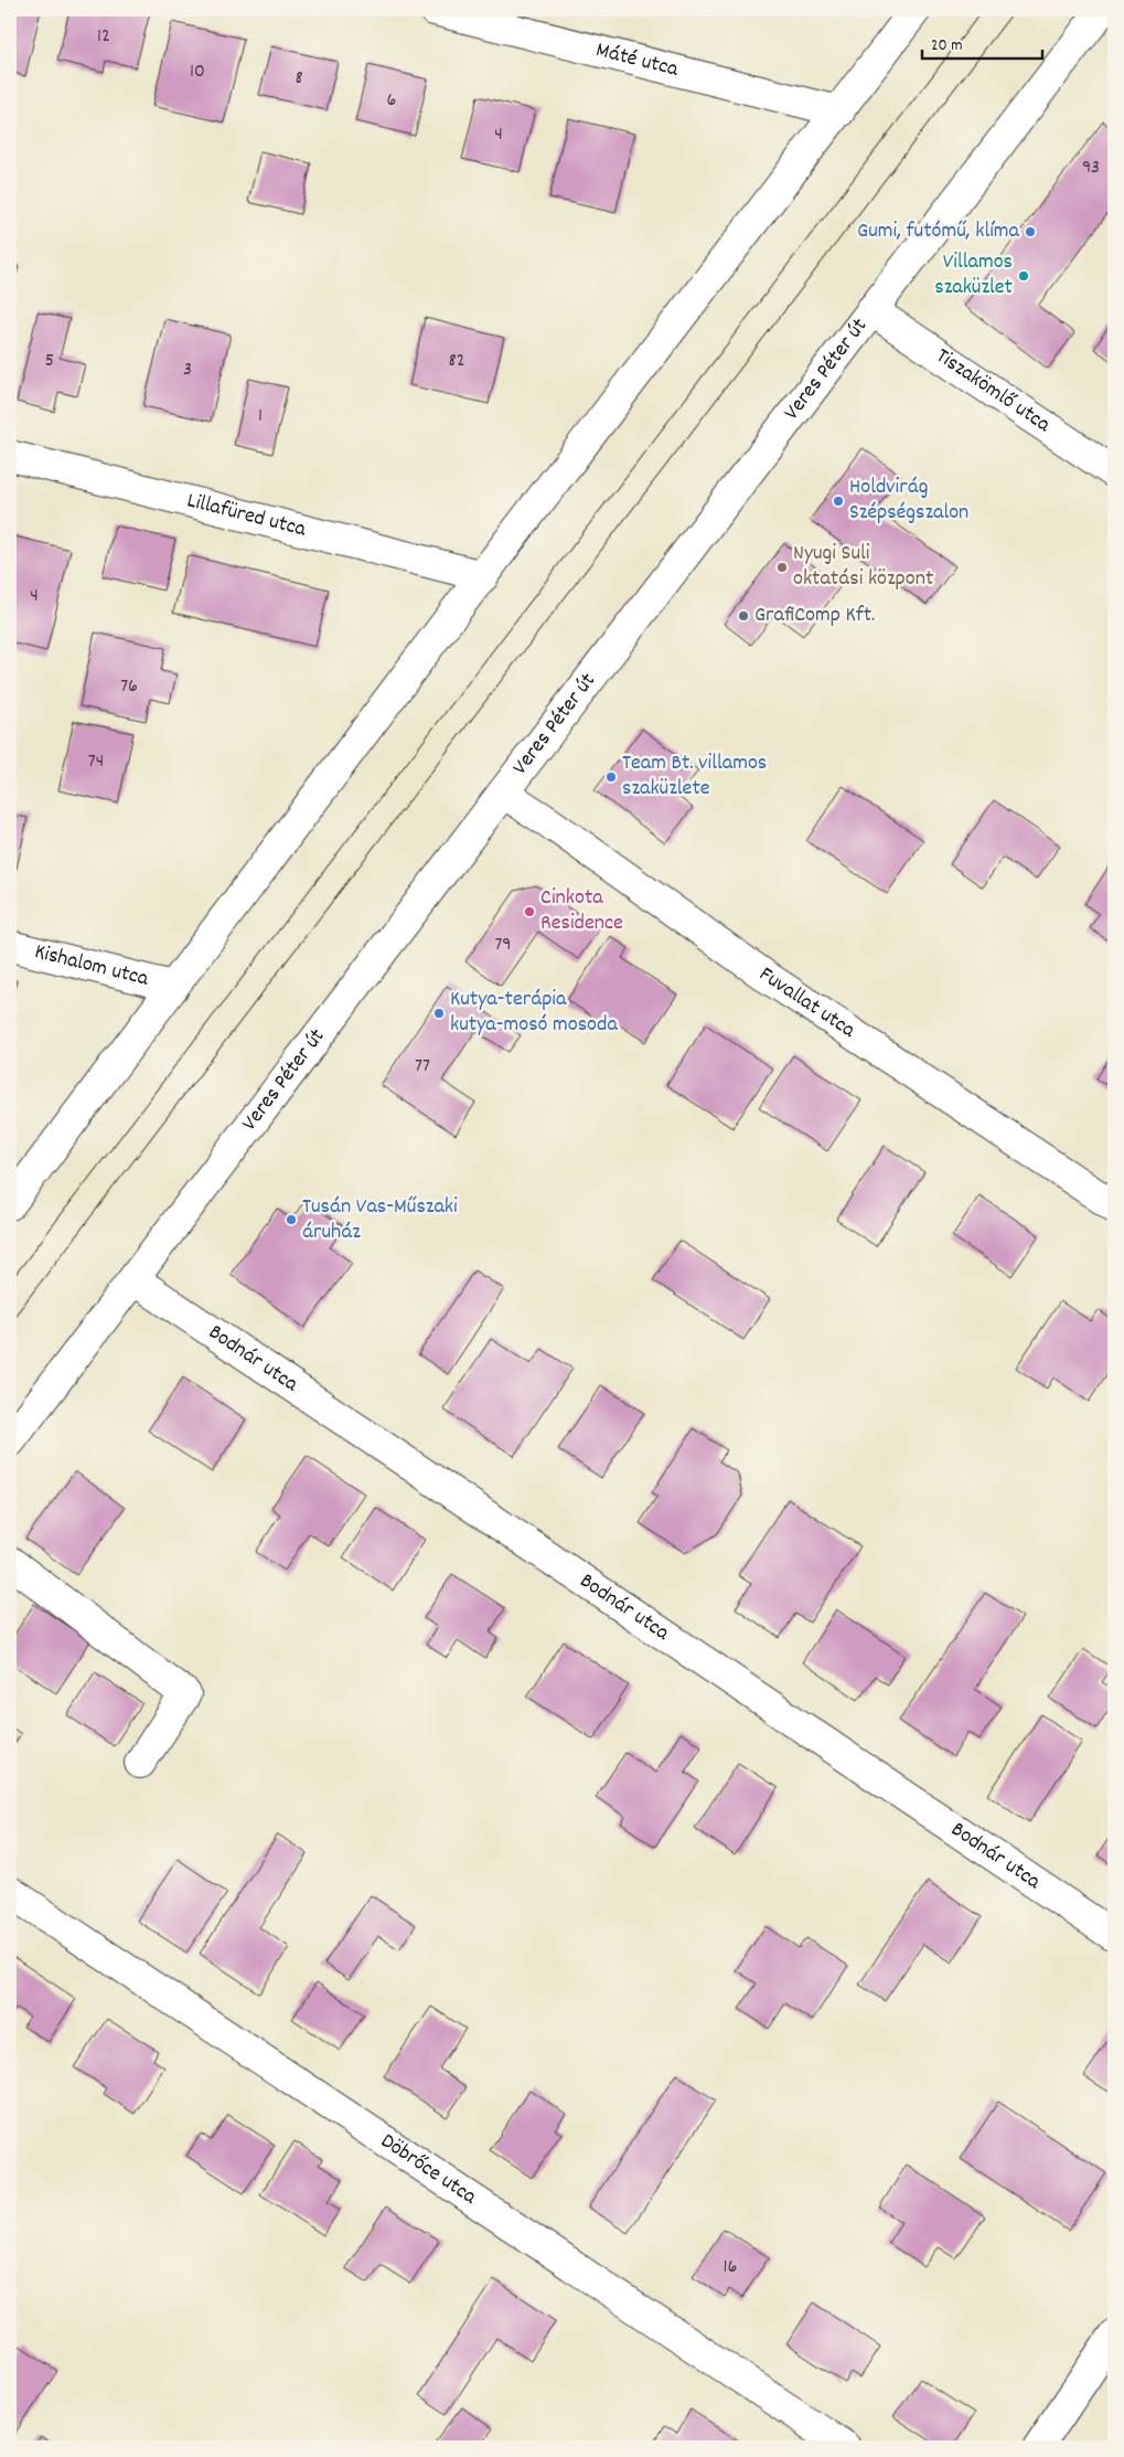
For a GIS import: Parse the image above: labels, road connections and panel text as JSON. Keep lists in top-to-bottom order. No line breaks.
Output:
{"streets":{"street":["Máté utca","Veres Péter út","Tiszakömlő utca","Lillafüred utca","Kishalom utca","Fuvallat utca","Bodnár utca","Döbrőce utca"]},"crossings":[["Veres Péter út","Tiszakömlő utca"],["Veres Péter út","Fuvallat utca"],["Veres Péter út","Bodnár utca"]],"places":["Gumi, futómű, klíma","Villamos szaküzlet","Holdvirág Szépségszalon","Nyugi Suli oktatási központ","GrafiComp Kft.","Team Bt. villamos szaküzlete","Cinkota Residence","Kutya-terápia kutya-mosó mosoda","Tusán Vas-Műszaki áruház"],"house_numbers":["12","10","8","6","4","93","5","82","3","1","4","76","74","79","77","16"],"scale_bar":"20 m"}
